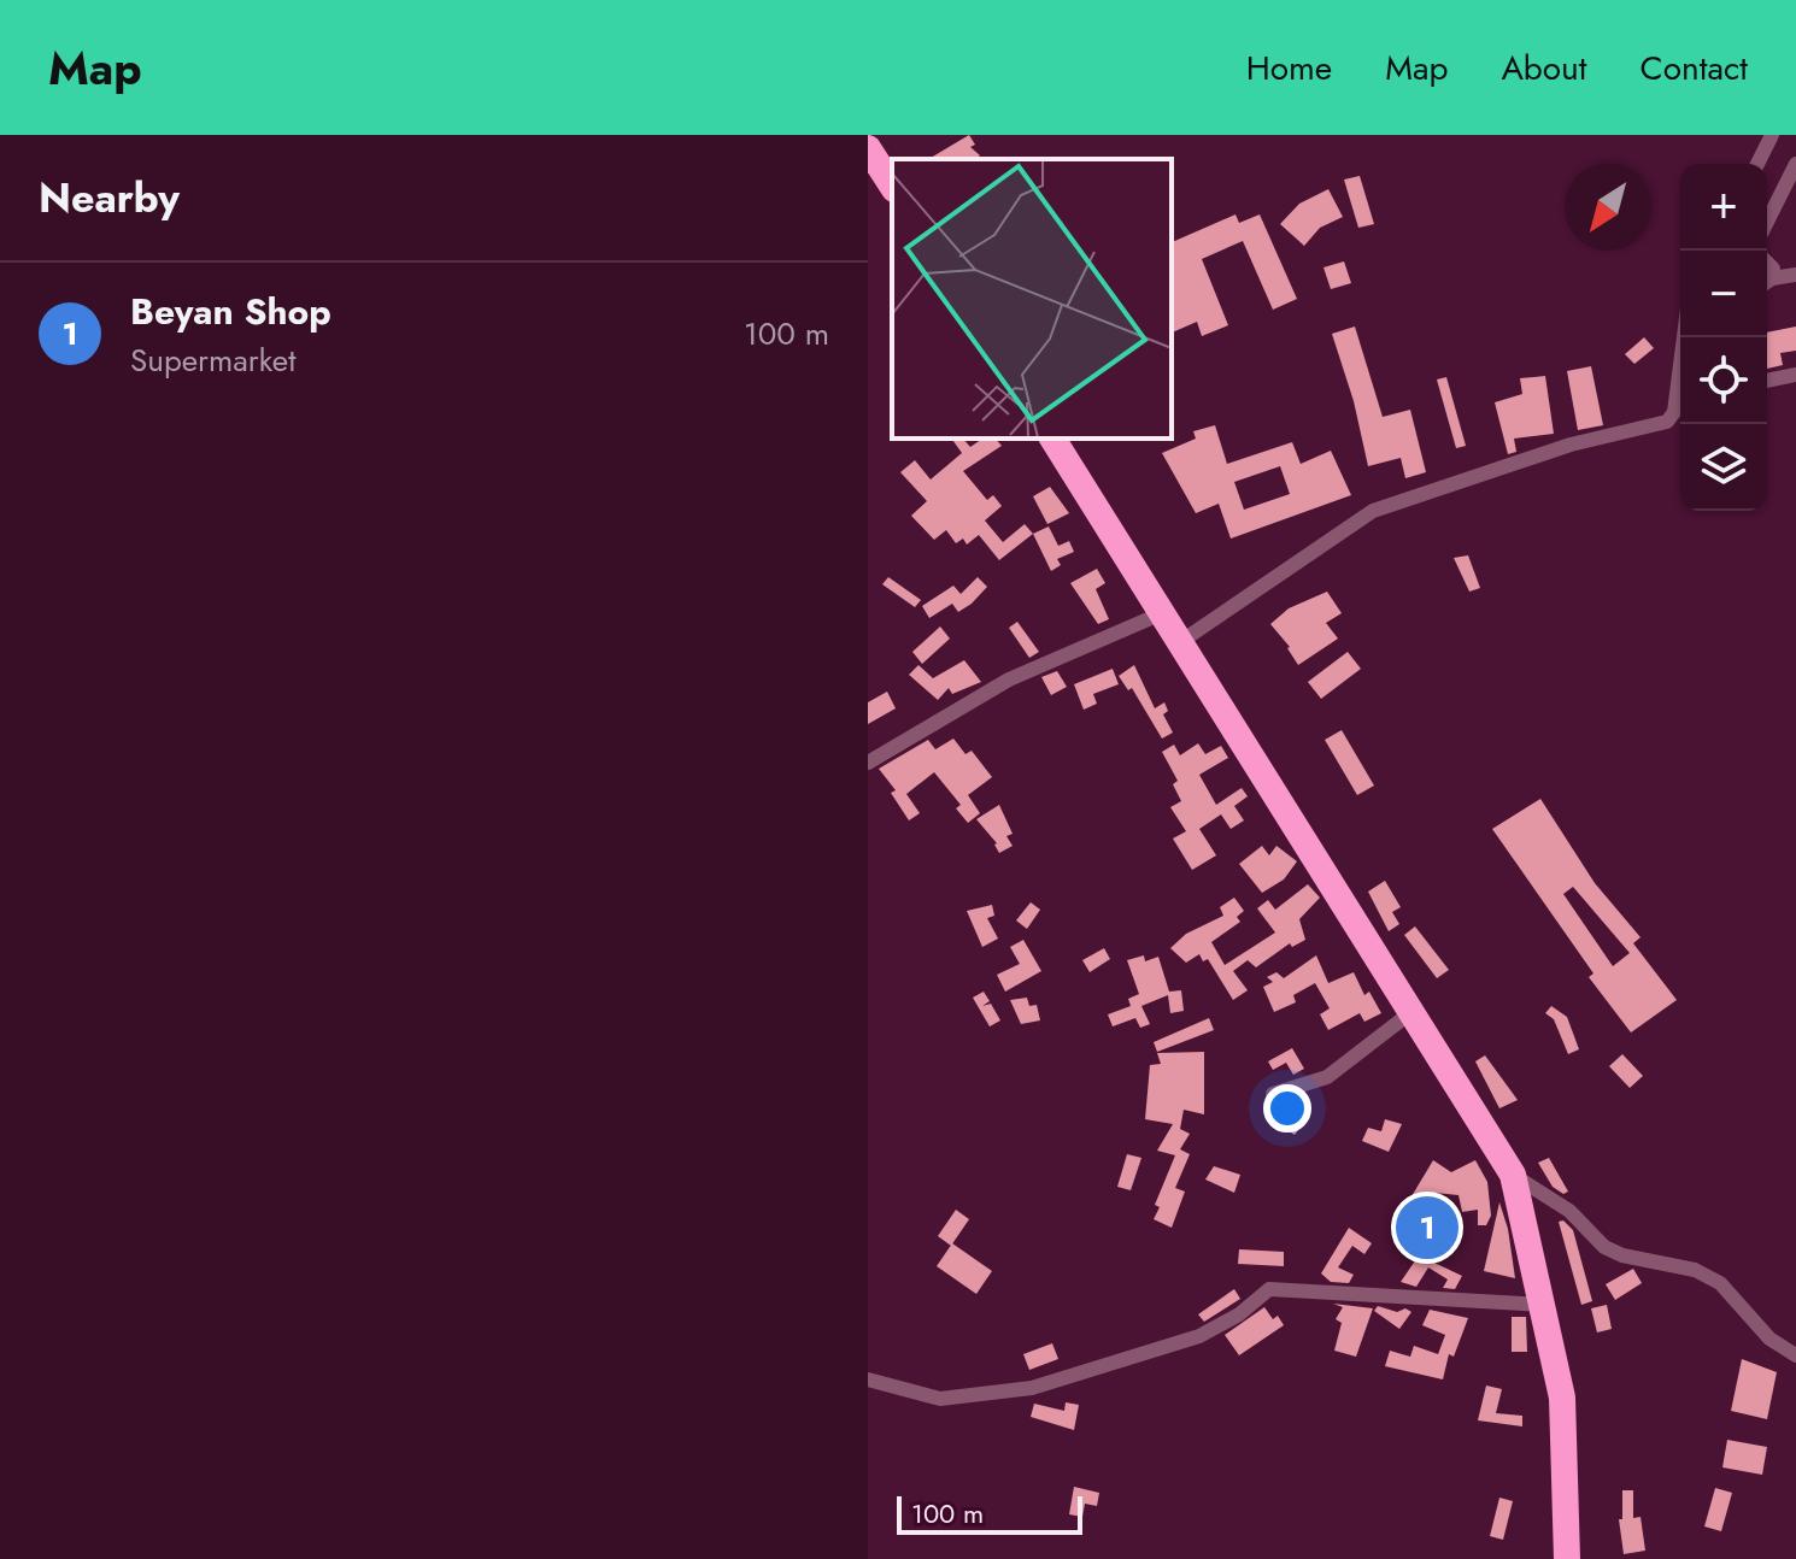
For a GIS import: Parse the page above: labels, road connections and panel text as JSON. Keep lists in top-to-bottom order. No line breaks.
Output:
{"scale_bar":"100 m","north":"bottom left","page":{"header":"Map","nav":["Home","Map","About","Contact"],"heading":"Nearby","map_buttons":["+","−"],"list":[{"mark":"1","name":"Beyan Shop","note":"Supermarket","value":"100 m"}],"pins":"1","scale":"100 m"}}
